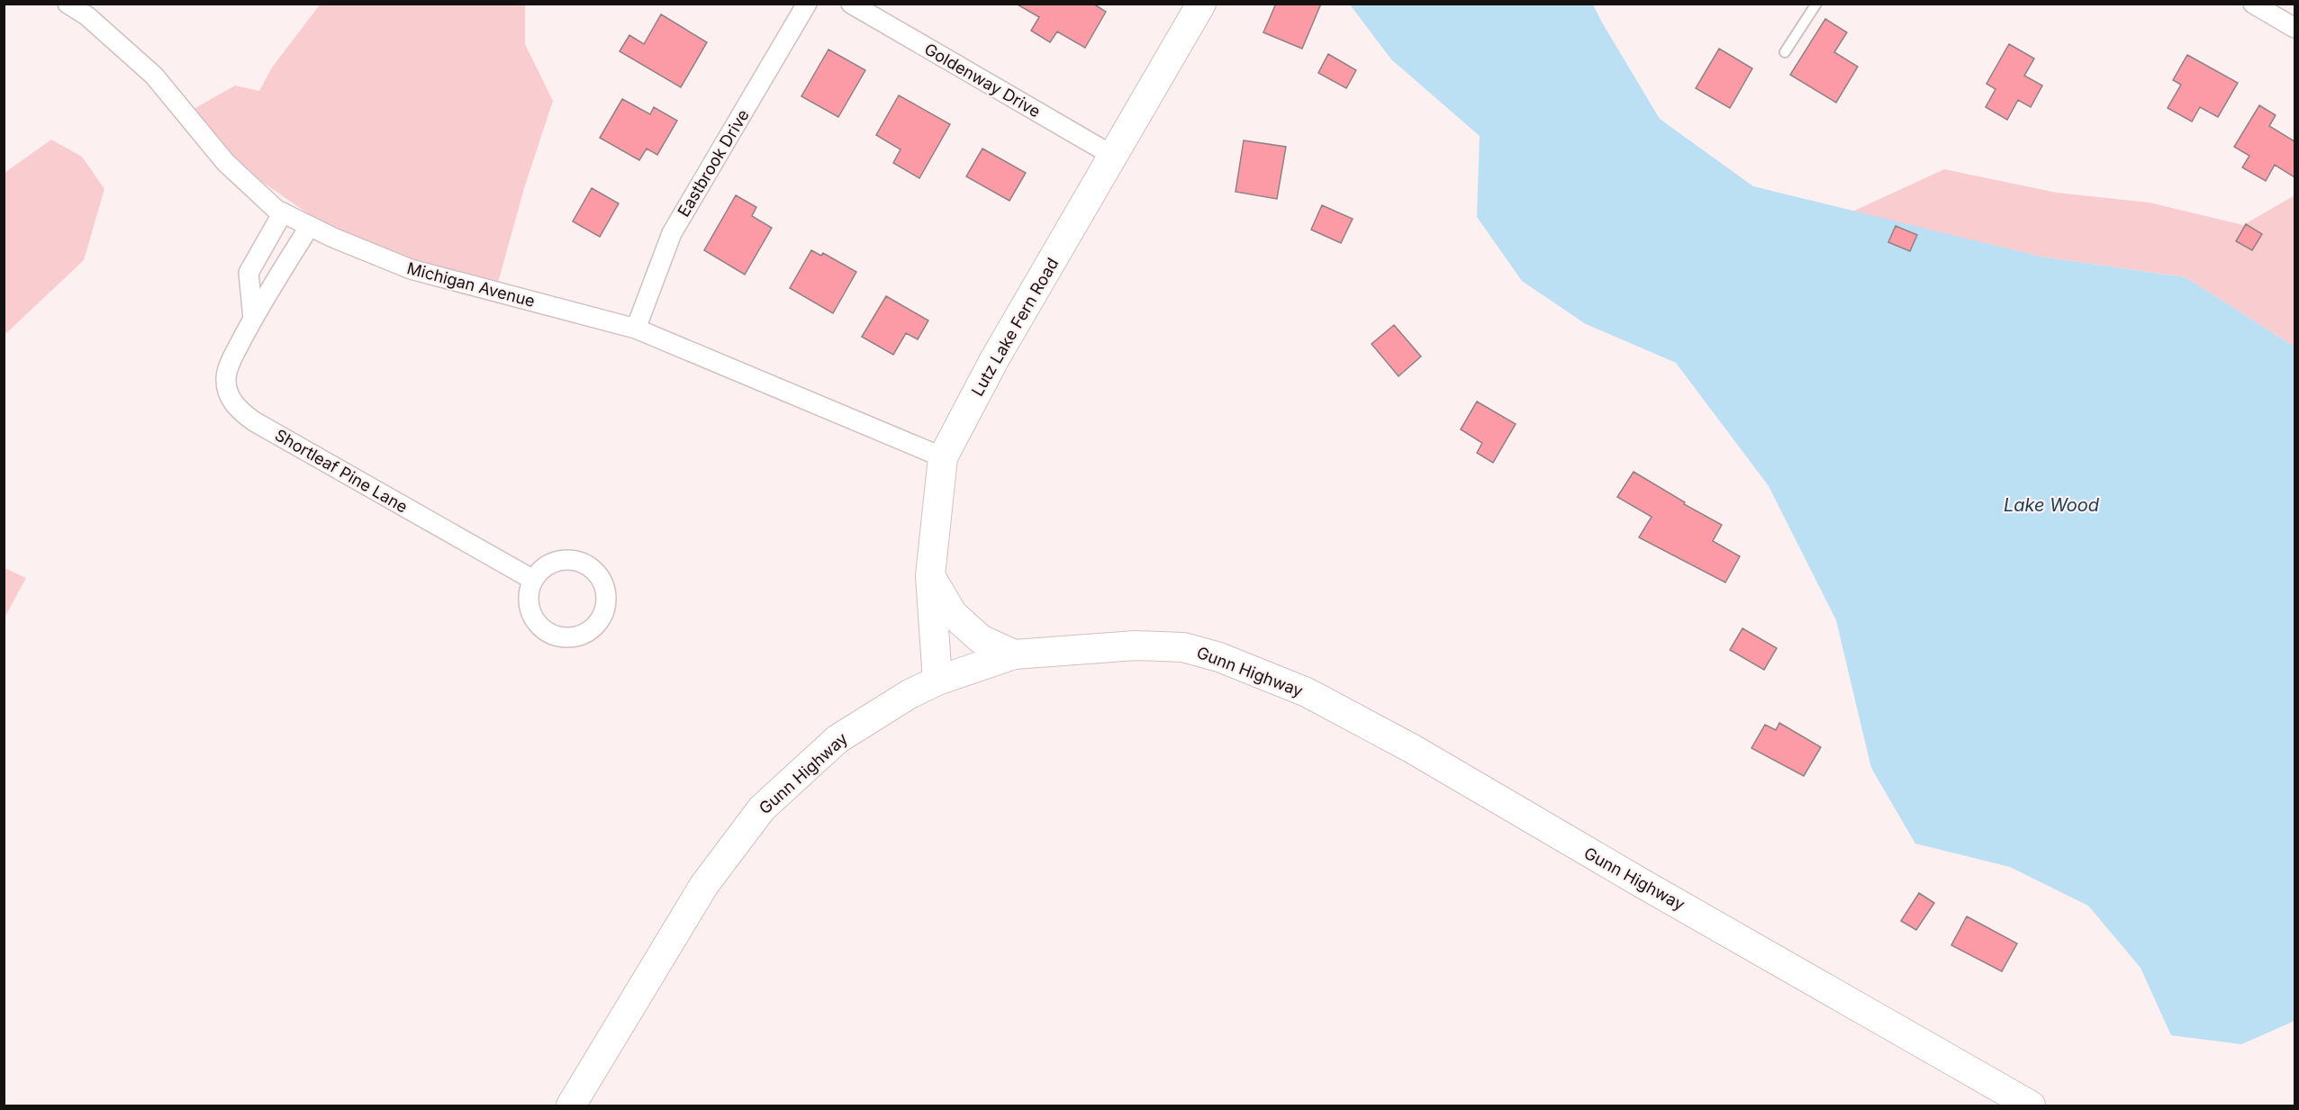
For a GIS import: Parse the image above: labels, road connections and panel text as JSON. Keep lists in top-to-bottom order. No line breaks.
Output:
{"streets":{"main road":["Lutz Lake Fern Road","Gunn Highway"],"street":["Goldenway Drive","Eastbrook Drive","Michigan Avenue","Shortleaf Pine Lane"]},"crossings":[["Goldenway Drive","Lutz Lake Fern Road"],["Eastbrook Drive","Michigan Avenue"],["Michigan Avenue","Lutz Lake Fern Road"],["Michigan Avenue","Shortleaf Pine Lane"],["Lutz Lake Fern Road","Gunn Highway"]],"water":["Lake Wood"]}
